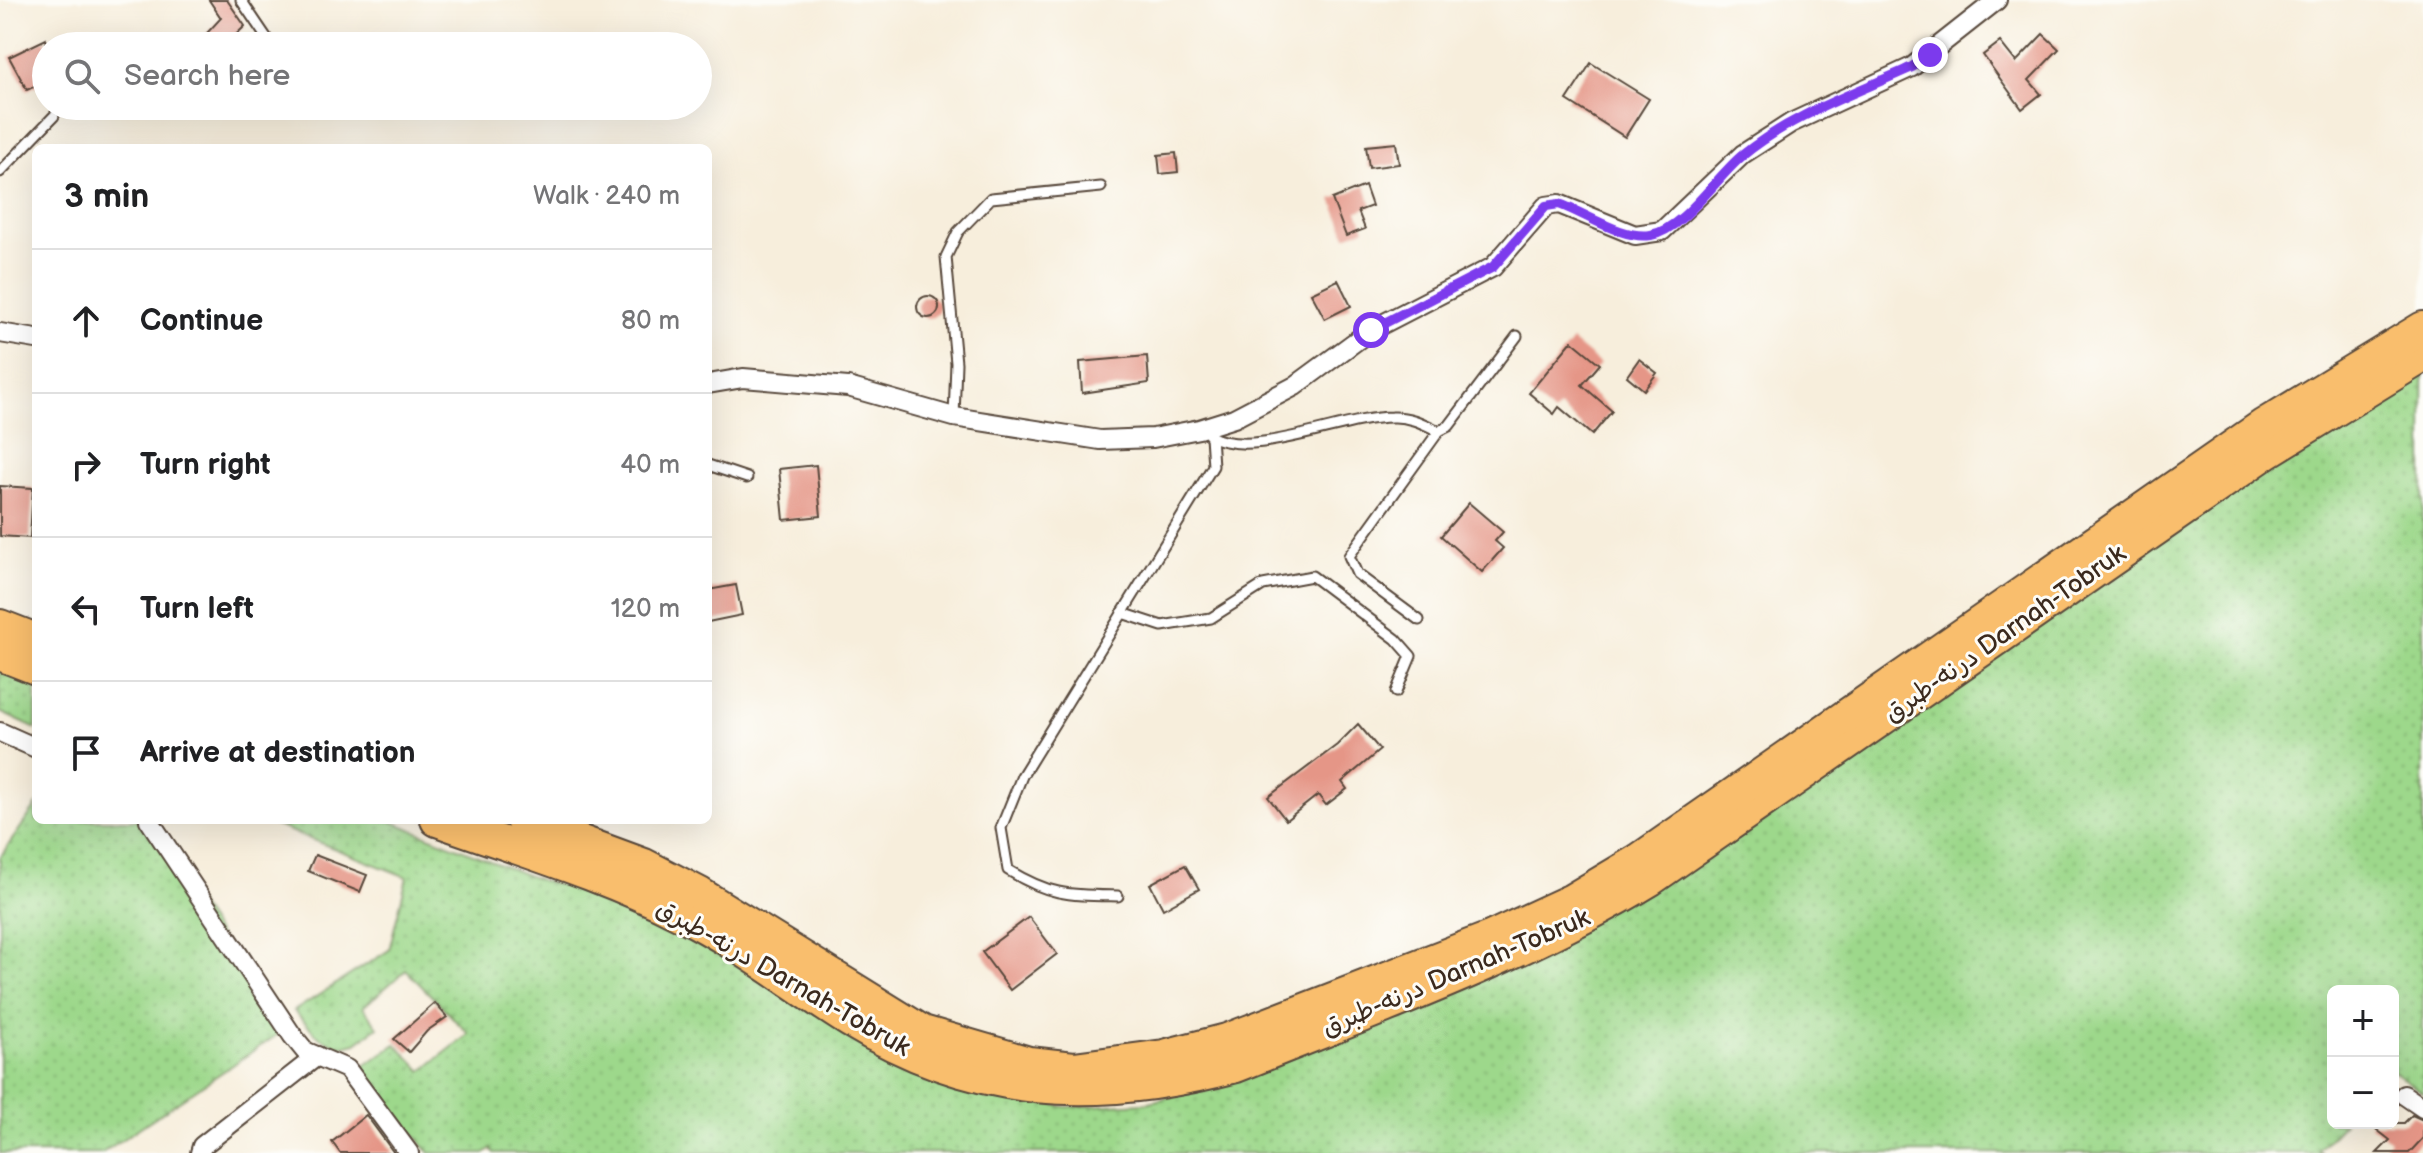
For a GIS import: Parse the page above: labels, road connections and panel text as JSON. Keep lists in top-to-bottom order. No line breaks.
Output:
{"streets":{"highway":["درنه-طبرق Darnah-Tobruk"]},"page":{"search":"Search here","heading":["3 min","Walk · 240 m"],"list":[["Continue","80 m"],["Turn right","40 m"],["Turn left","120 m"],"Arrive at destination"],"map_buttons":["+","−"]}}
